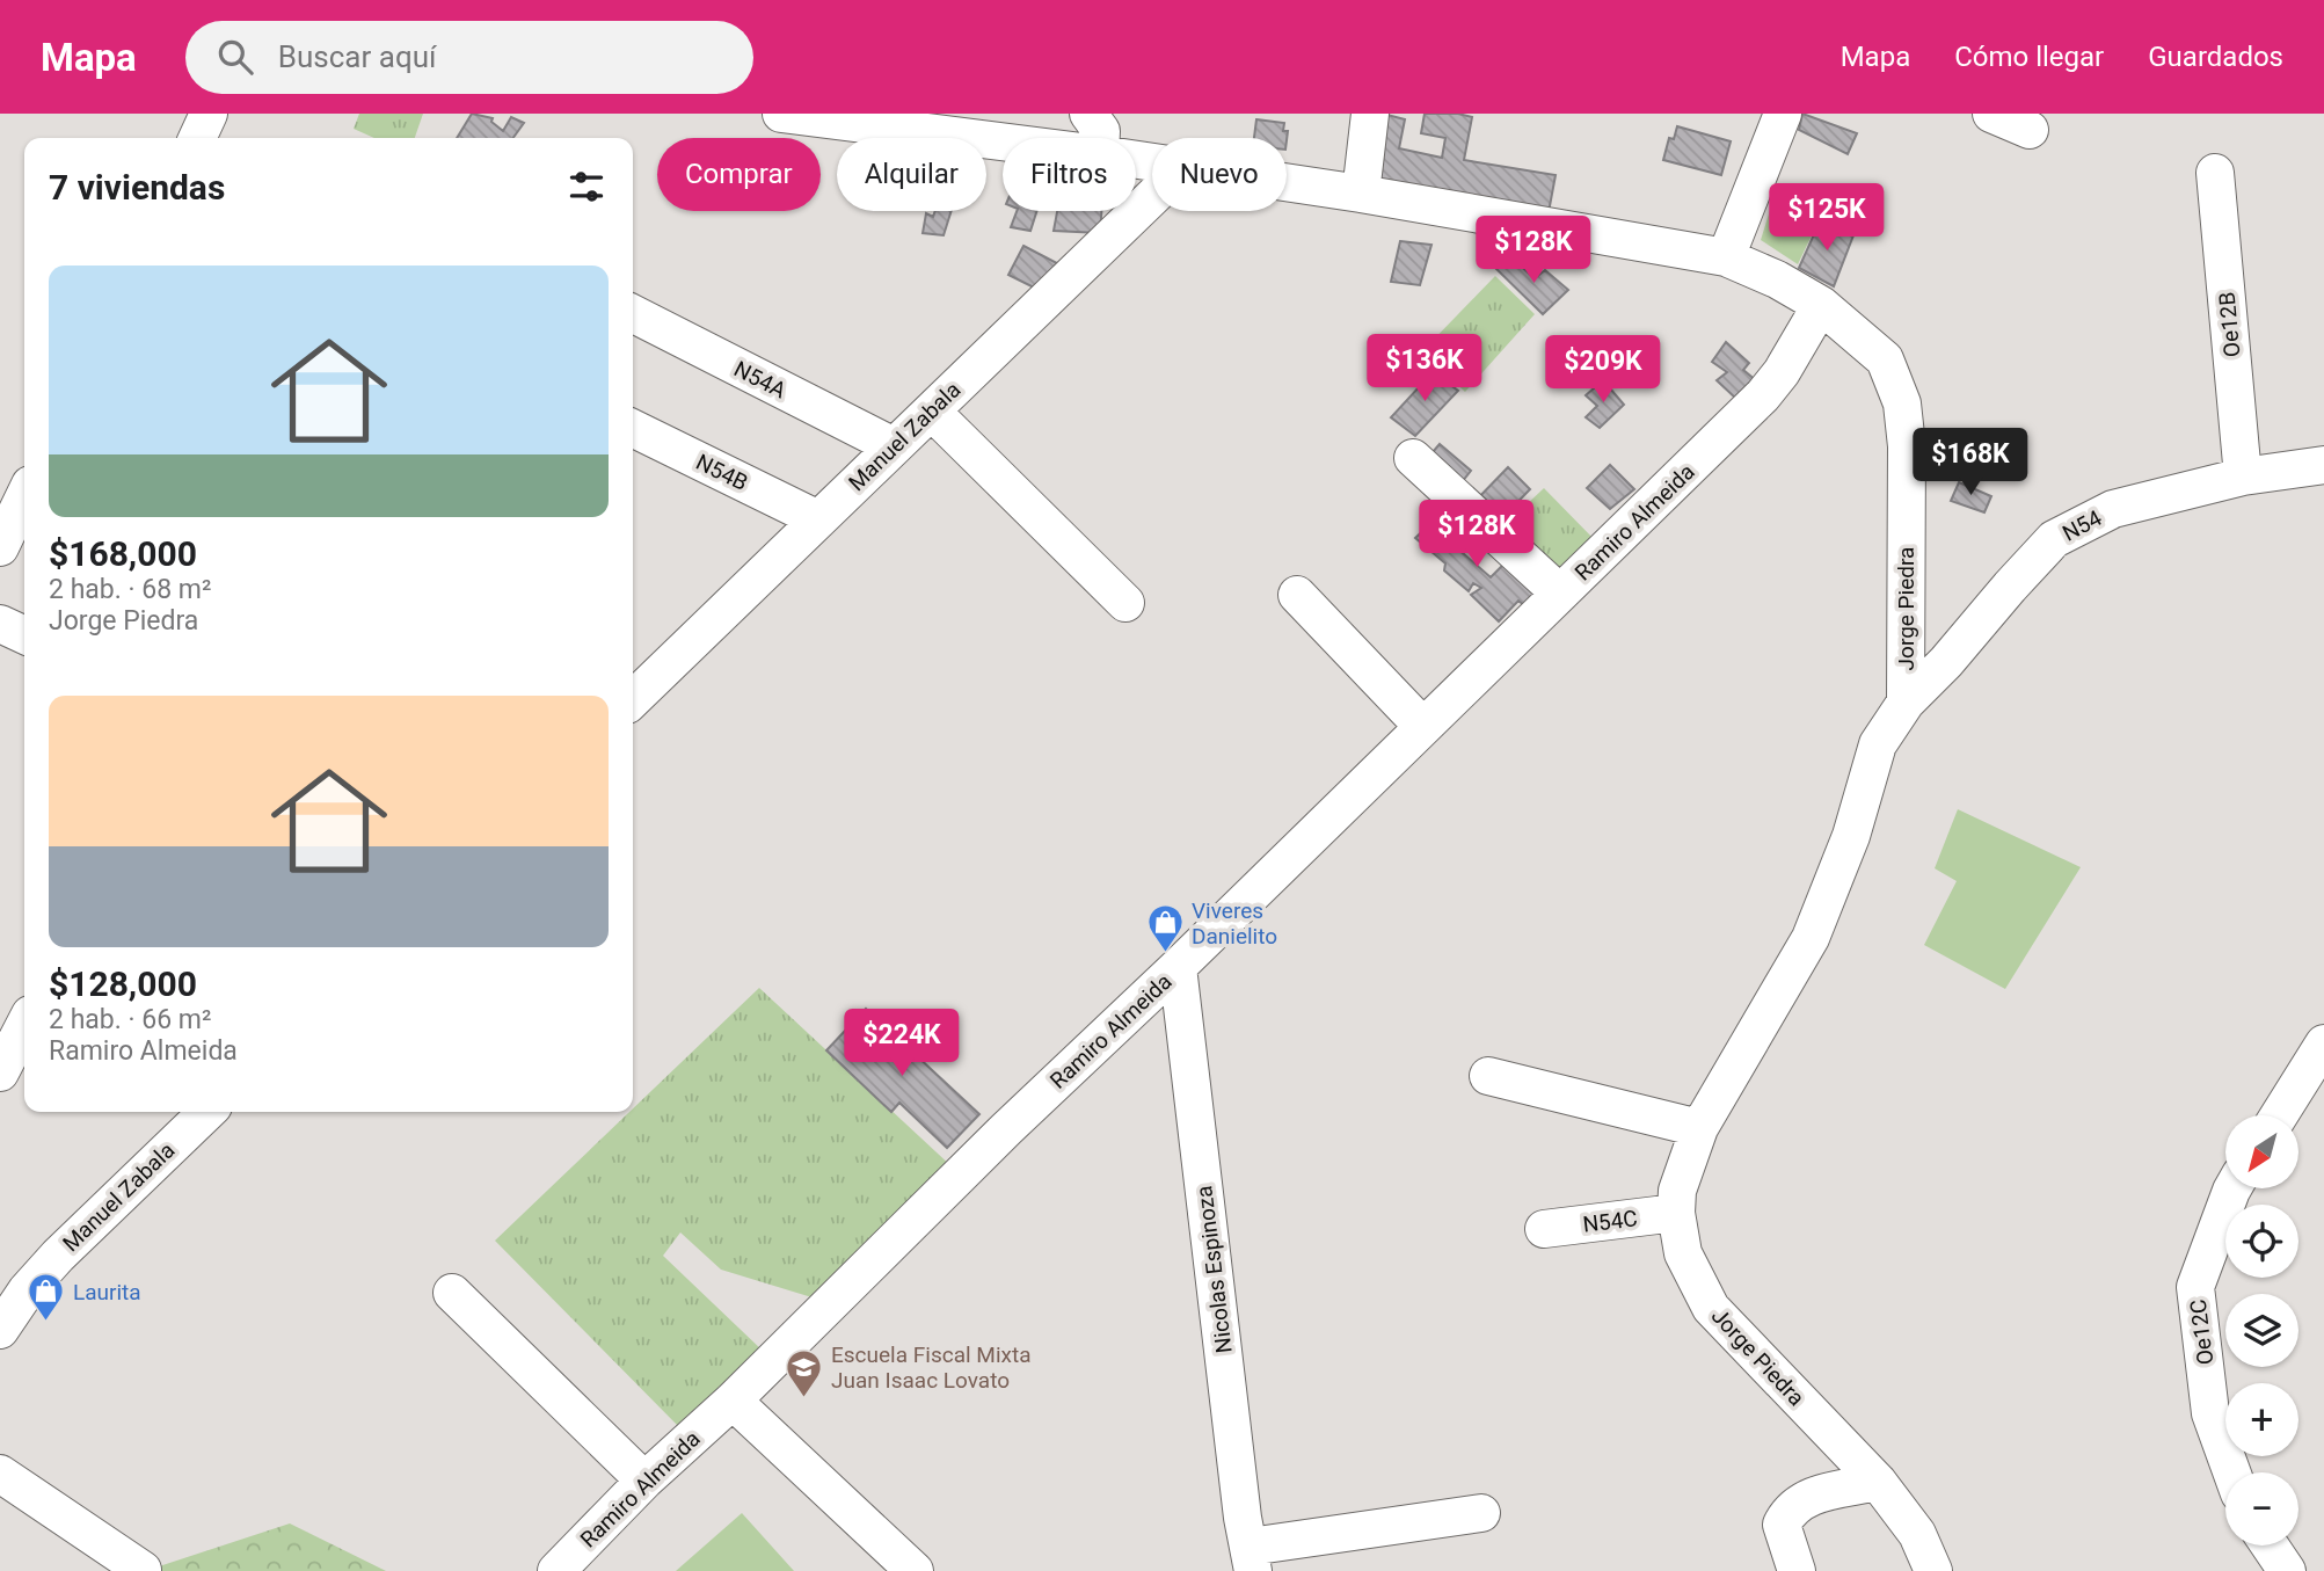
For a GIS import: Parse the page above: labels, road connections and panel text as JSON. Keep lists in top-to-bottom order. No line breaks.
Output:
{"streets":{"street":["Oe12B","N54A","Manuel Zabala","N54B","Ramiro Almeida","N54","Jorge Piedra","N54C","Nicolas Espinoza","Oe12C"]},"crossings":[["Oe12B","N54"],["N54A","Manuel Zabala"],["Manuel Zabala","N54B"],["Ramiro Almeida","Jorge Piedra"],["Ramiro Almeida","Nicolas Espinoza"],["N54","Jorge Piedra"],["Jorge Piedra","N54C"]],"places":{"shop":["Viveres Danielito","Laurita"],"school or university":["Escuela Fiscal Mixta Juan Isaac Lovato"]},"north":"bottom left","page":{"header":"Mapa","search":"Buscar aquí","nav":["Mapa","Cómo llegar","Guardados"],"chip":["Comprar","Alquilar","Filtros","Nuevo"],"heading":"7 viviendas","price":["$125K","$128K","$136K","$209K","$168K","$128K","$224K"],"list":[{"name":"$168,000","note":"2 hab. · 68 m² · Jorge Piedra"},{"name":"$128,000","note":"2 hab. · 66 m² · Ramiro Almeida"}],"map_buttons":["+","−"]}}
